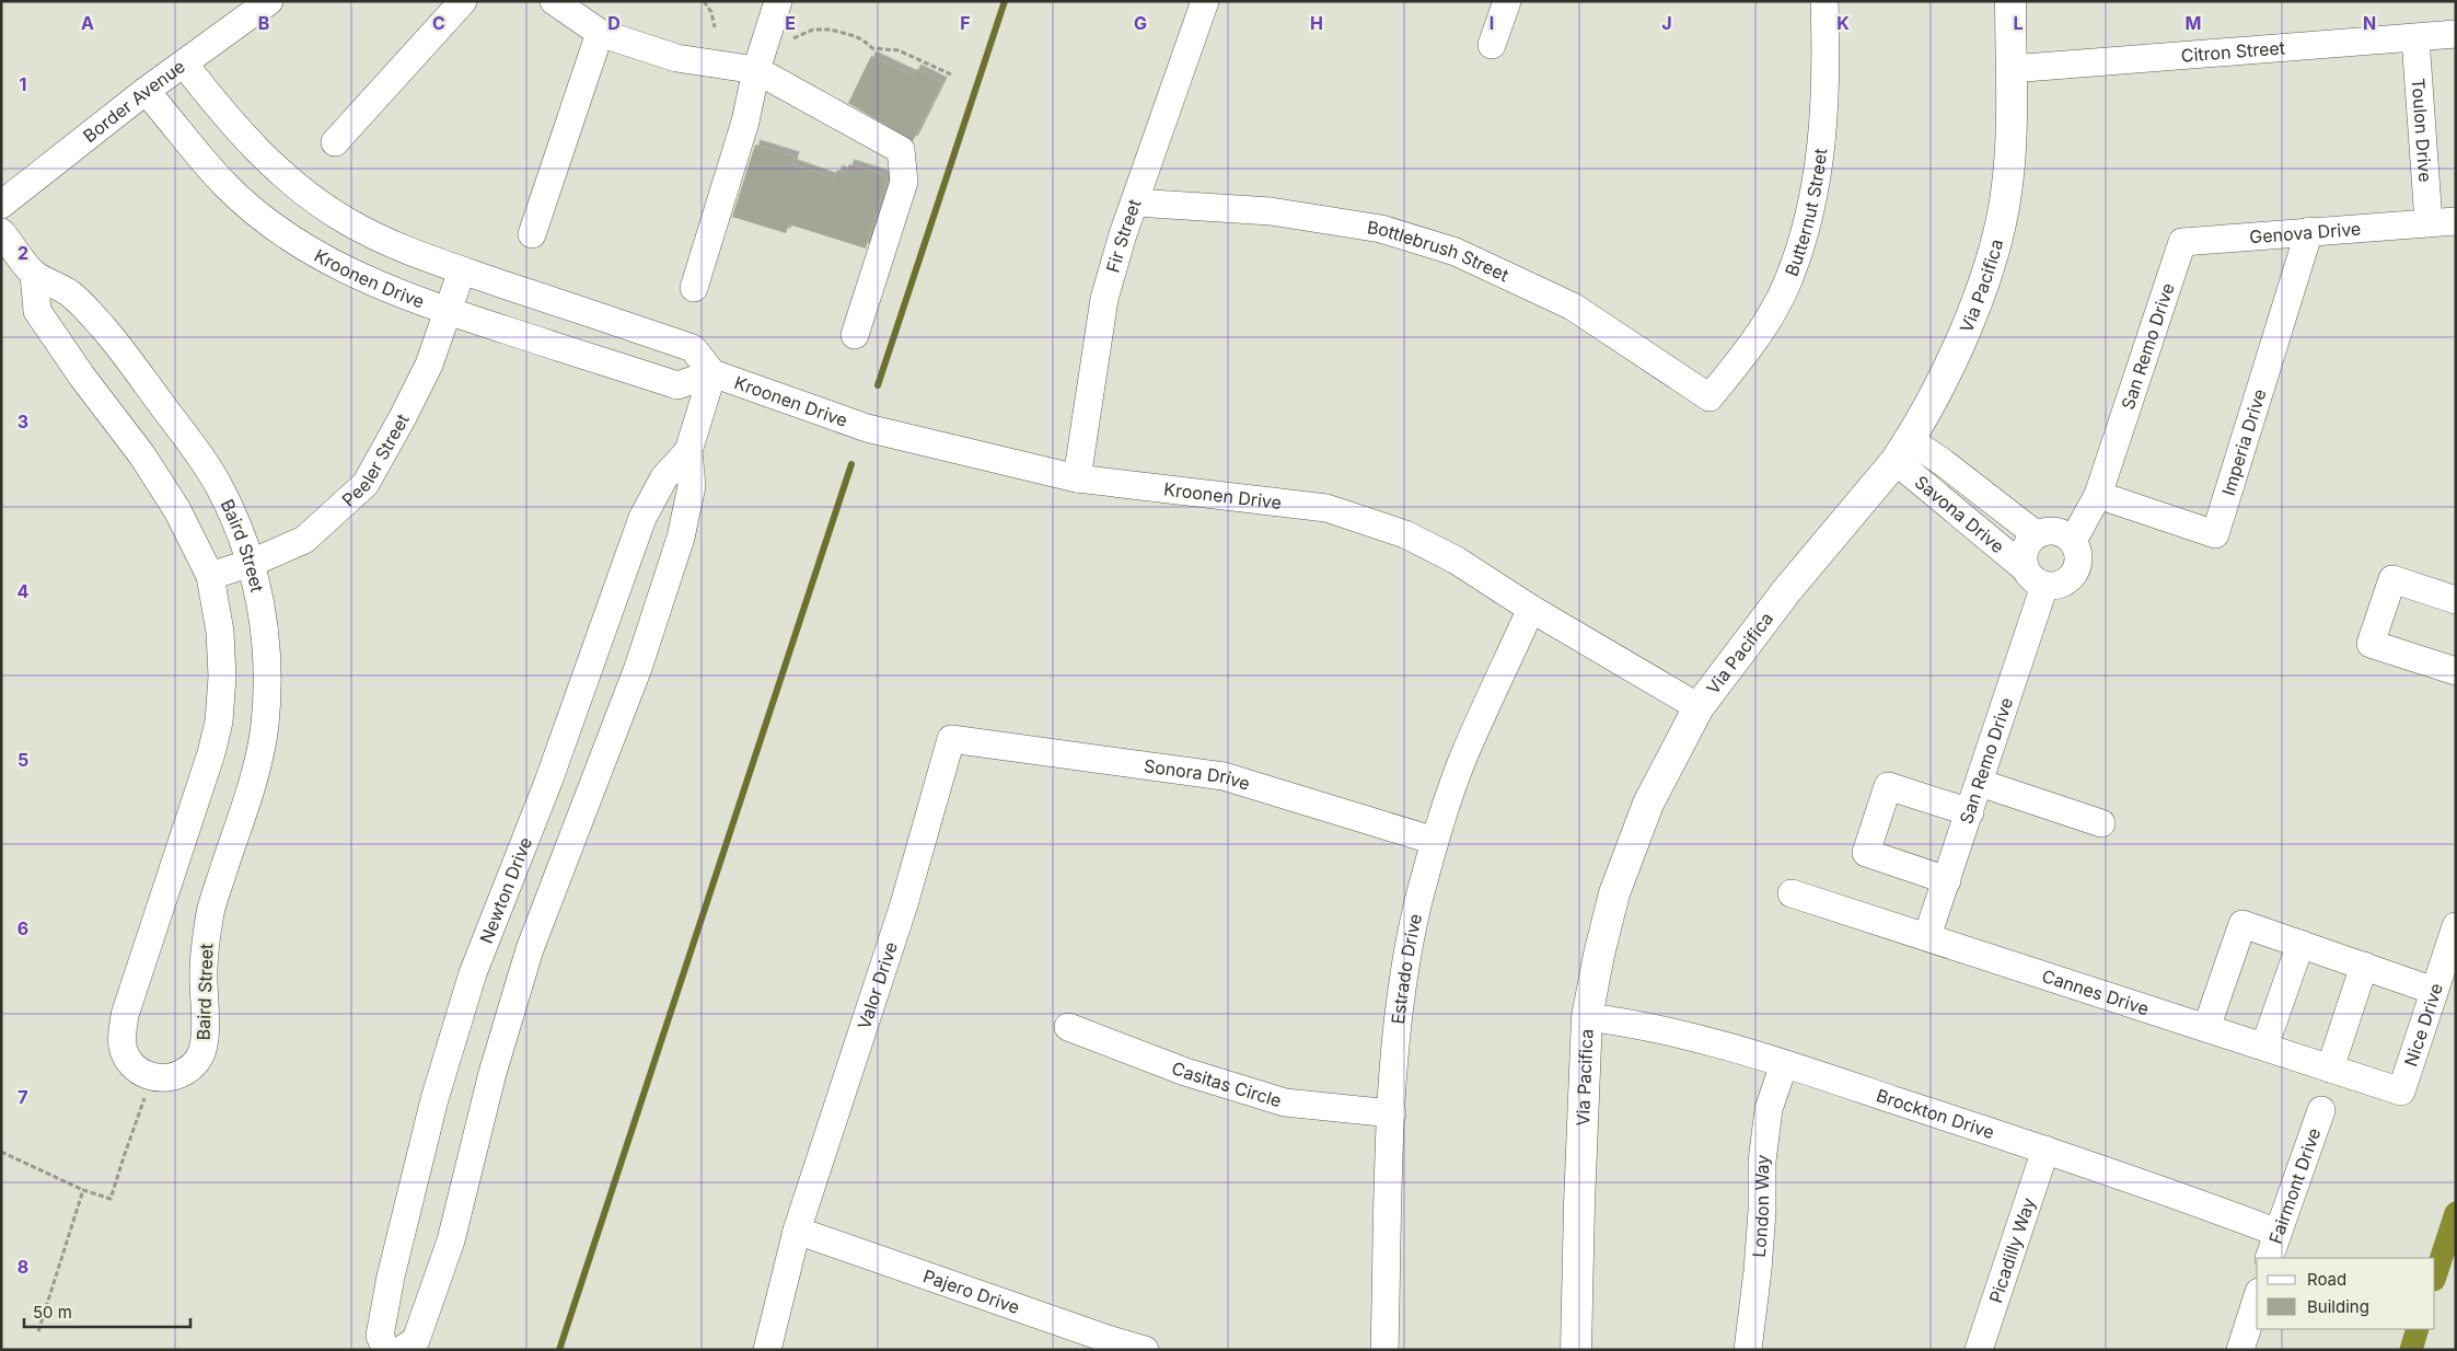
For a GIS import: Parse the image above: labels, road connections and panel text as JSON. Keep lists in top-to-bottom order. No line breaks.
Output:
{"streets":{"main road":["Via Pacifica"],"street":["Citron Street","Border Avenue","Toulon Drive","Butternut Street","Genova Drive","Fir Street","Bottlebrush Street","Kroonen Drive","San Remo Drive","Imperia Drive","Peeler Street","Savona Drive","Baird Street","Sonora Drive","Newton Drive","Estrado Drive","Valor Drive","Cannes Drive","Nice Drive","Casitas Circle","Brockton Drive","Fairmont Drive","London Way","Picadilly Way","Pajero Drive"]},"crossings":[["Citron Street","Toulon Drive"],["Citron Street","Via Pacifica"],["Border Avenue","Kroonen Drive"],["Toulon Drive","Genova Drive"],["Butternut Street","Bottlebrush Street"],["Genova Drive","San Remo Drive"],["Genova Drive","Imperia Drive"],["Fir Street","Bottlebrush Street"],["Fir Street","Kroonen Drive"],["Kroonen Drive","Via Pacifica"],["Kroonen Drive","Peeler Street"],["Kroonen Drive","Newton Drive"],["Kroonen Drive","Estrado Drive"],["Via Pacifica","Savona Drive"],["Via Pacifica","Brockton Drive"],["San Remo Drive","Imperia Drive"],["San Remo Drive","Savona Drive"],["San Remo Drive","Cannes Drive"],["Peeler Street","Baird Street"],["Sonora Drive","Estrado Drive"],["Sonora Drive","Valor Drive"],["Estrado Drive","Casitas Circle"],["Valor Drive","Pajero Drive"],["Cannes Drive","Nice Drive"],["Brockton Drive","Fairmont Drive"],["Brockton Drive","London Way"],["Brockton Drive","Picadilly Way"]],"legend":["Road","Building"],"scale_bar":"50 m","grid":{"columns":["A","B","C","D","E","F","G","H","I","J","K","L","M","N"],"rows":["1","2","3","4","5","6","7","8"]}}
